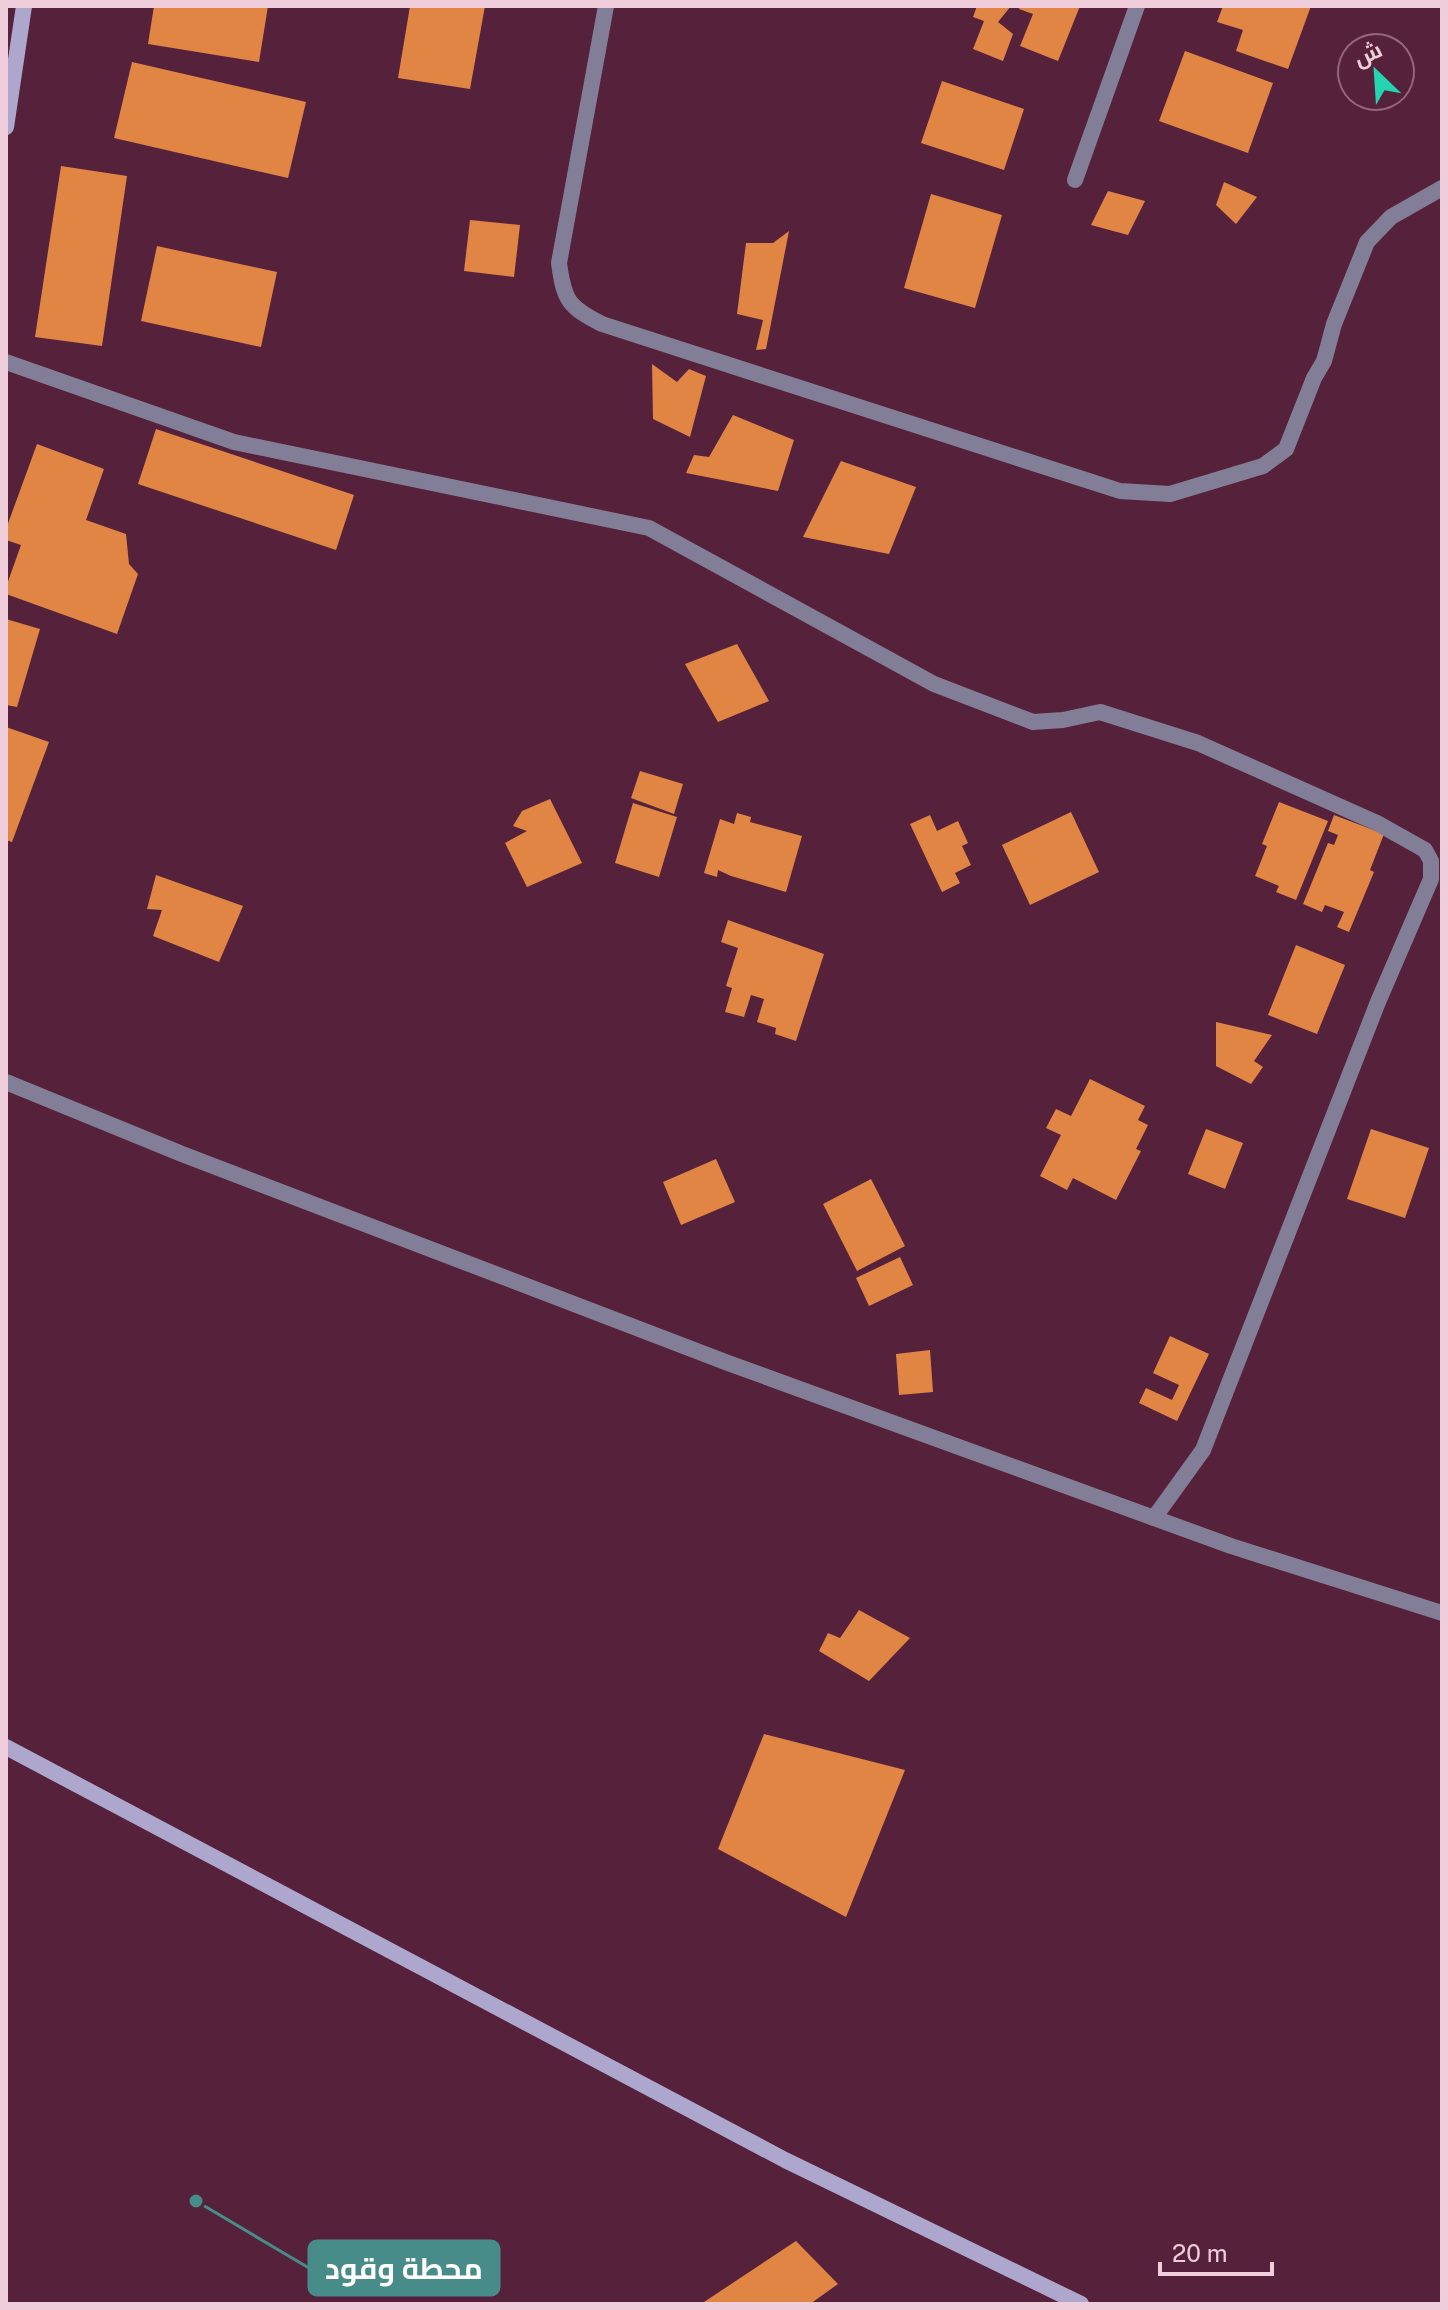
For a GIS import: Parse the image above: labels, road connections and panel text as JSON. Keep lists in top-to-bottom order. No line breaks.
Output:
{"places":["محطة وقود"],"scale_bar":"20 m","north":"top left"}
